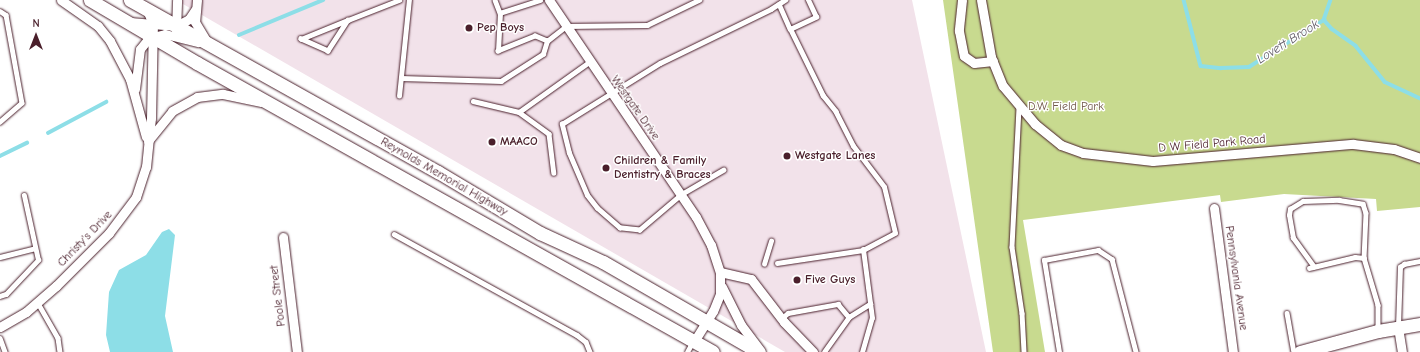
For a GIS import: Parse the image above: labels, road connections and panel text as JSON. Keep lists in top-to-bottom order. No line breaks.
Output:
{"streets":{"main road":["Reynolds Memorial Highway"],"street":["Westgate Drive","D W Field Park Road","Christy's Drive","Pennsylvania Avenue","Poole Street"]},"crossings":[["Westgate Drive","Reynolds Memorial Highway"],["Reynolds Memorial Highway","Christy's Drive"]],"water":["Lovett Brook"],"parks":["D.W. Field Park"],"places":["Pep Boys","MAACO","Westgate Lanes","Children & Family Dentistry & Braces","Five Guys"],"north":"top"}
